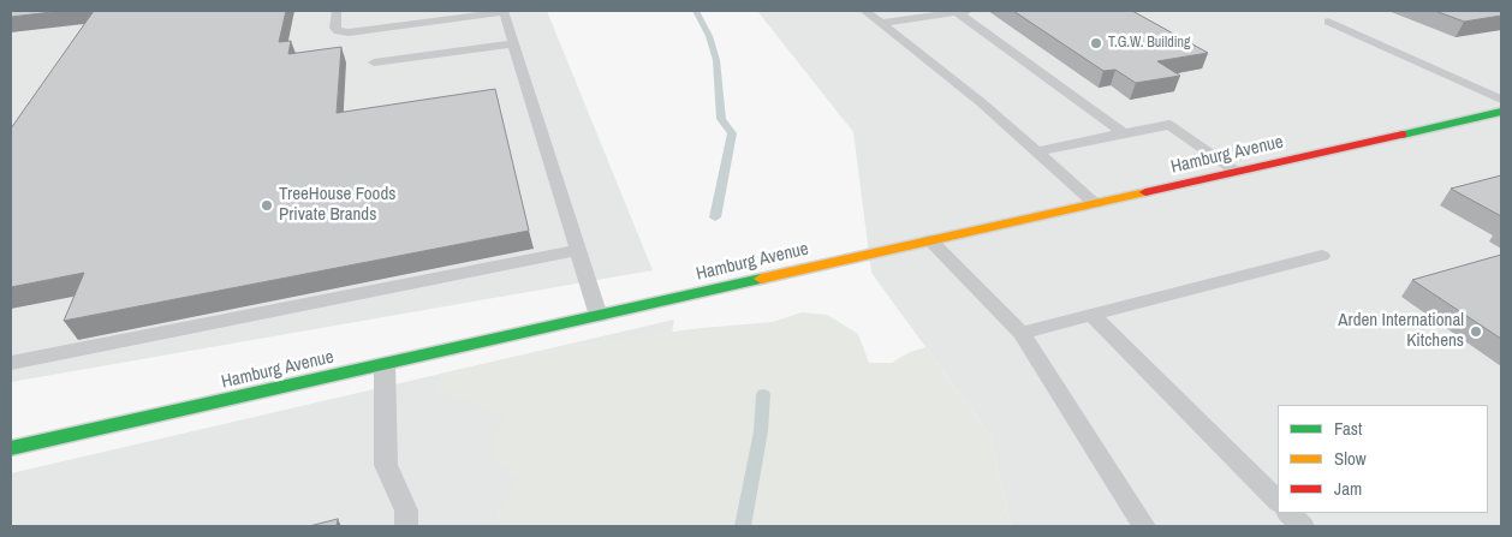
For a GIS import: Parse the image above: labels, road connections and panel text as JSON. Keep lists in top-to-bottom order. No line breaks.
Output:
{"streets":{"street":["Hamburg Avenue"]},"places":["T.G.W. Building","TreeHouse Foods Private Brands","Arden International Kitchens"],"legend":["Fast","Slow","Jam"]}
